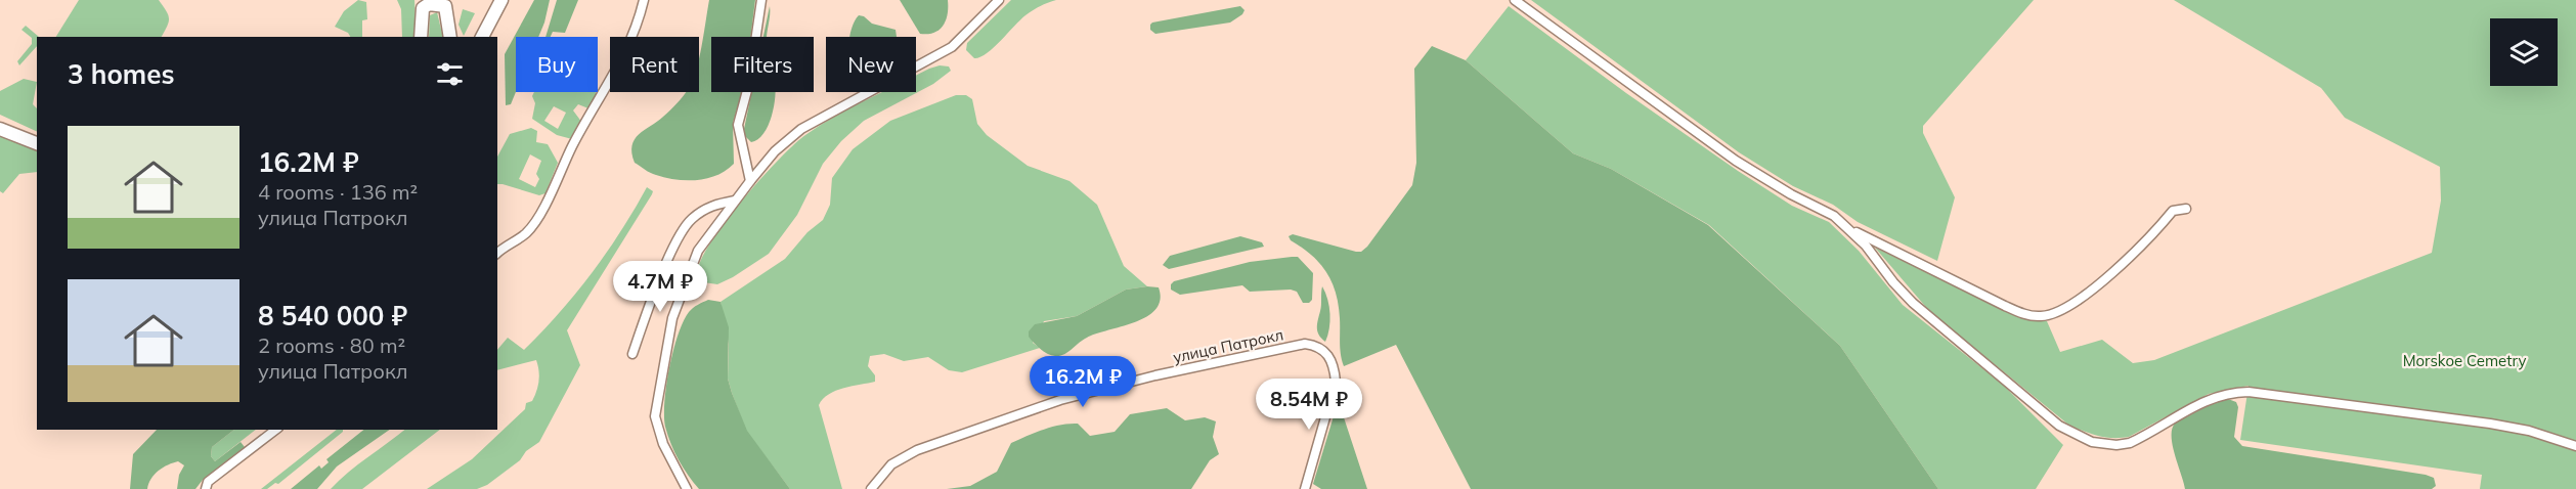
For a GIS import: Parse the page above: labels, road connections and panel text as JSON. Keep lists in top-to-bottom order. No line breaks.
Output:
{"streets":{"street":["улица Патрокл"]},"parks":["Morskoe Cemetry"],"page":{"chip":["Buy","Rent","Filters","New"],"heading":"3 homes","list":[{"name":"16.2M ₽","note":"4 rooms · 136 m² · улица Патрокл"},{"name":"8 540 000 ₽","note":"2 rooms · 80 m² · улица Патрокл"}],"price":["4.7M ₽","16.2M ₽","8.54M ₽"]}}
